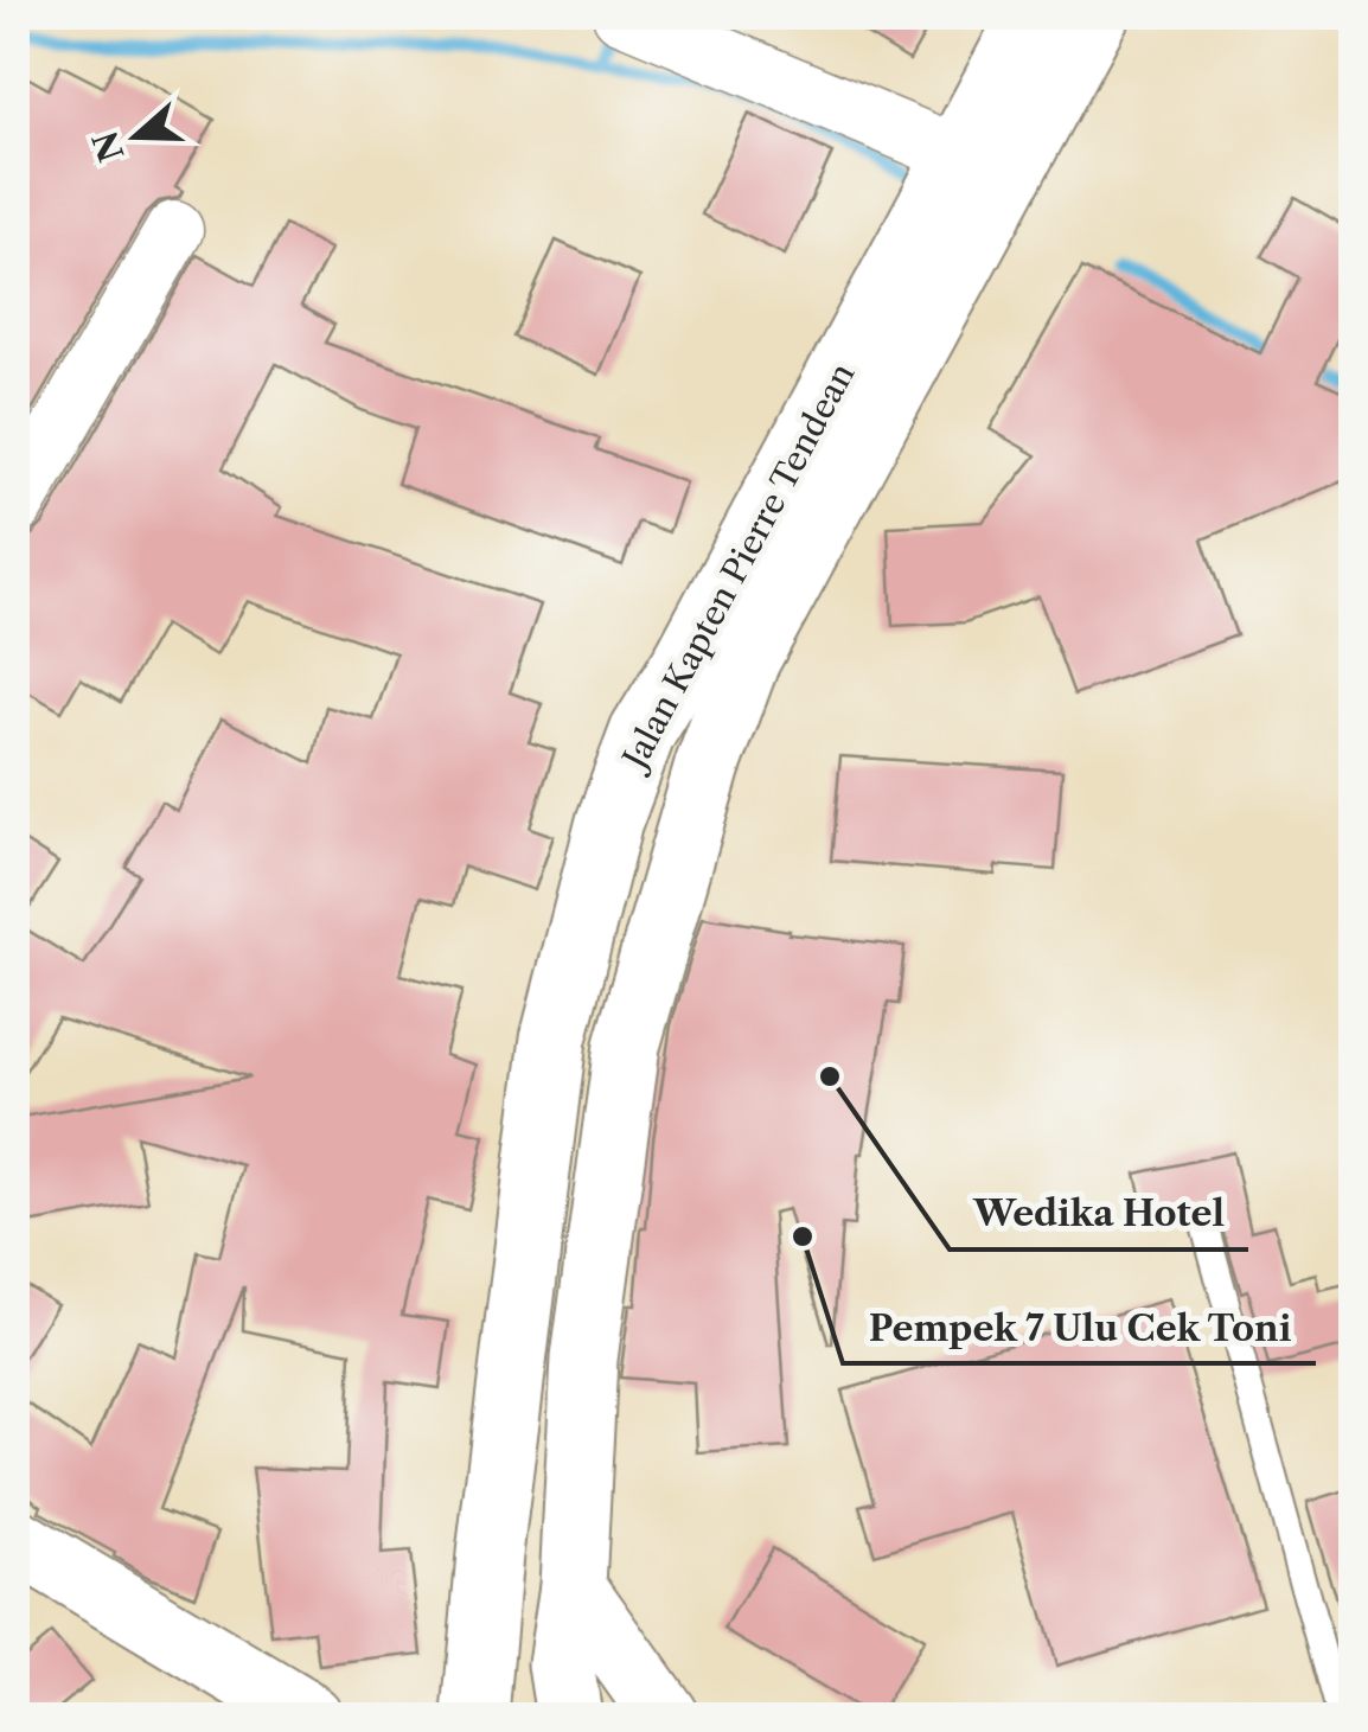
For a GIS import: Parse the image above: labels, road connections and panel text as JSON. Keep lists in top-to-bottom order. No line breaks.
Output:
{"streets":{"main road":["Jalan Kapten Pierre Tendean"]},"places":["Wedika Hotel","Pempek 7 Ulu Cek Toni"],"north":"left"}
